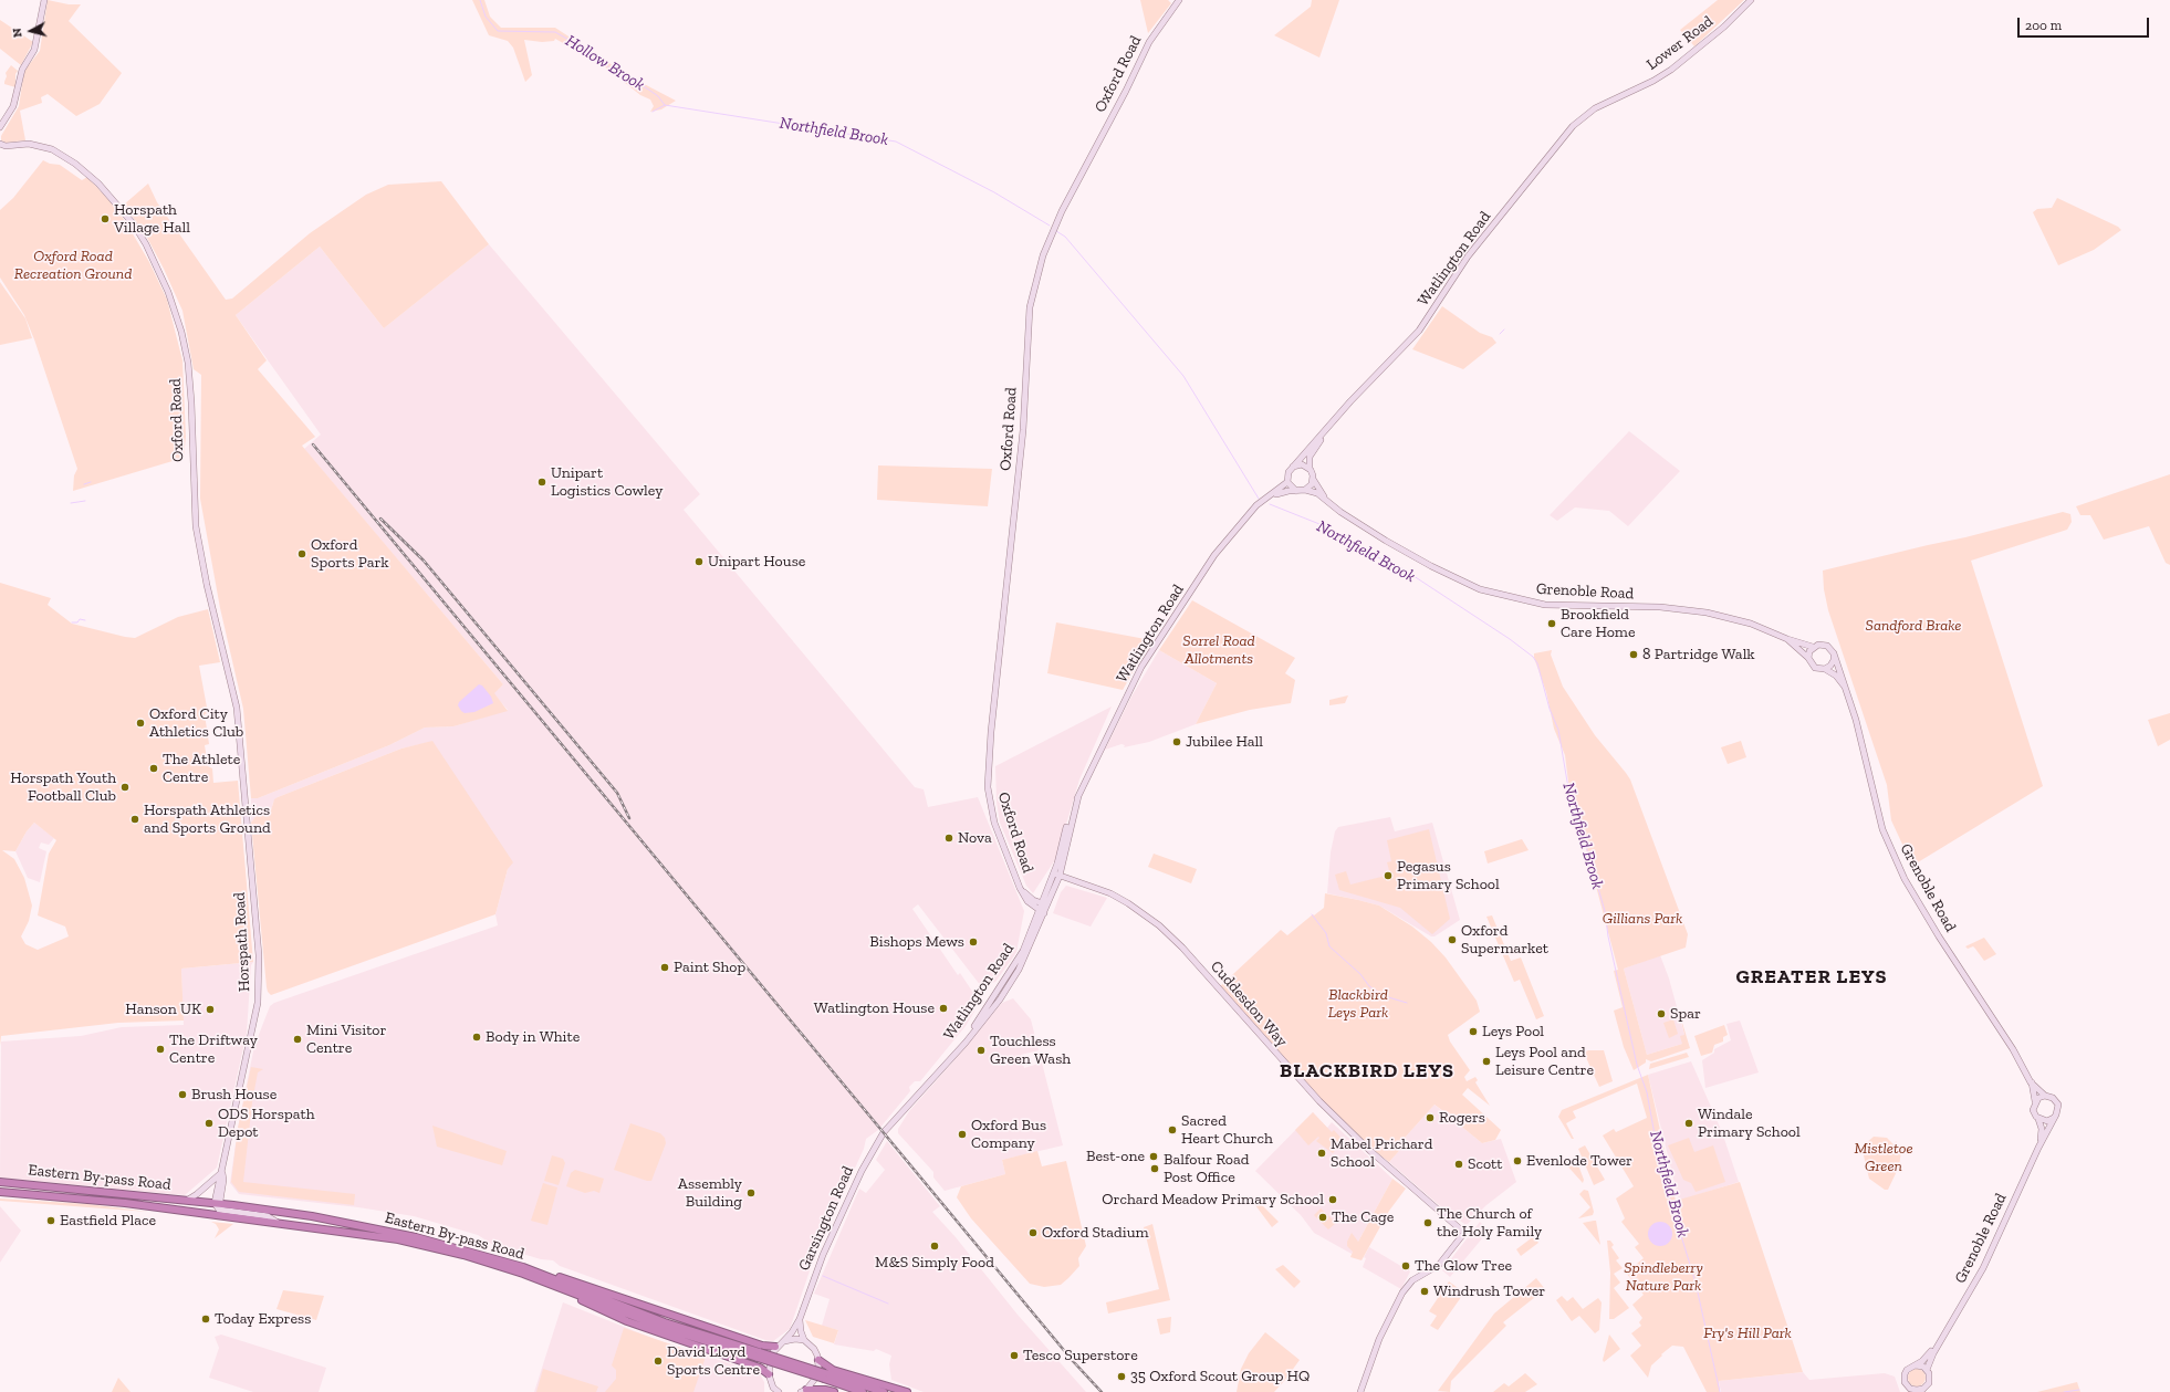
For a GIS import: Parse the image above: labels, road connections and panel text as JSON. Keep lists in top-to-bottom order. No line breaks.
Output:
{"streets":{"highway":["Eastern By-pass Road"],"street":["Lower Road","Oxford Road","Watlington Road","Grenoble Road","Horspath Road","Cuddesdon Way","Garsington Road"]},"crossings":[["Lower Road","Watlington Road"],["Oxford Road","Watlington Road"],["Oxford Road","Horspath Road"],["Watlington Road","Grenoble Road"],["Watlington Road","Cuddesdon Way"],["Watlington Road","Garsington Road"],["Horspath Road","Eastern By-pass Road"]],"districts":["GREATER LEYS","BLACKBIRD LEYS"],"water":["Hollow Brook","Northfield Brook"],"parks":["Oxford Road Recreation Ground","Sandford Brake","Sorrel Road Allotments","Gillians Park","Blackbird Leys Park","Mistletoe Green","Spindleberry Nature Park","Fry's Hill Park"],"places":["Horspath Village Hall","Unipart Logistics Cowley","Oxford Sports Park","Unipart House","Brookfield Care Home","8 Partridge Walk","Oxford City Athletics Club","Jubilee Hall","The Athlete Centre","Horspath Youth Football Club","Horspath Athletics and Sports Ground","Nova","Pegasus Primary School","Oxford Supermarket","Bishops Mews","Paint Shop","Watlington House","Hanson UK","Spar","Leys Pool","Body in White","Mini Visitor Centre","The Driftway Centre","Touchless Green Wash","Leys Pool and Leisure Centre","Brush House","Rogers","ODS Horspath Depot","Windale Primary School","Sacred Heart Church","Oxford Bus Company","Mabel Prichard School","Best-one","Evenlode Tower","Scott","Balfour Road Post Office","Assembly Building","Orchard Meadow Primary School","The Cage","Eastfield Place","The Church of the Holy Family","Oxford Stadium","M&S Simply Food","The Glow Tree","Windrush Tower","Today Express","Tesco Superstore","David Lloyd Sports Centre","35 Oxford Scout Group HQ"],"scale_bar":"200 m","north":"left"}
